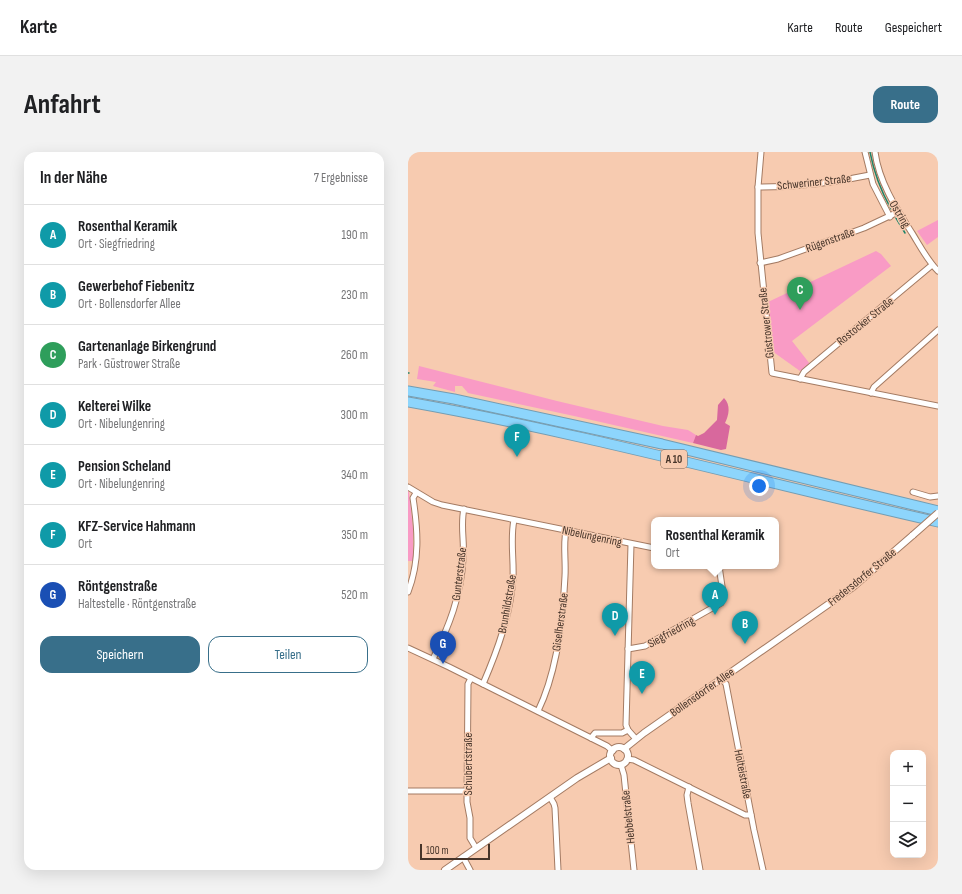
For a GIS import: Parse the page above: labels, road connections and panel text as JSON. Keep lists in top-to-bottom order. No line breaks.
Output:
{"streets":{"highway":["A 10"],"street":["Schweriner Straße","Ostring","Rügenstraße","Rostocker Straße","Güstrower Straße","Nibelungenring","Gunterstraße","Fredersdorfer Straße","Brunhildstraße","Giselherstraße","Siegfriedring","Bollensdorfer Allee","Schubertstraße","Holteistraße","Hebbelstraße"]},"crossings":[["Schweriner Straße","Ostring"],["Schweriner Straße","Güstrower Straße"],["Ostring","Rügenstraße"],["Ostring","Rostocker Straße"],["Rügenstraße","Güstrower Straße"],["Rostocker Straße","Güstrower Straße"],["A 10","Fredersdorfer Straße"],["Nibelungenring","Gunterstraße"],["Nibelungenring","Brunhildstraße"],["Nibelungenring","Giselherstraße"],["Nibelungenring","Siegfriedring"],["Fredersdorfer Straße","Bollensdorfer Allee"],["Bollensdorfer Allee","Holteistraße"],["Bollensdorfer Allee","Hebbelstraße"]],"scale_bar":"100 m","page":{"header":"Karte","nav":["Karte","Route","Gespeichert"],"buttons":["Route",["Speichern","Teilen"]],"title":"Anfahrt","heading":["In der Nähe","7 Ergebnisse"],"list":[{"mark":"A","name":"Rosenthal Keramik","note":"Ort · Siegfriedring","value":"190 m"},{"mark":"B","name":"Gewerbehof Fiebenitz","note":"Ort · Bollensdorfer Allee","value":"230 m"},{"mark":"C","name":"Gartenanlage Birkengrund","note":"Park · Güstrower Straße","value":"260 m"},{"mark":"D","name":"Kelterei Wilke","note":"Ort · Nibelungenring","value":"300 m"},{"mark":"E","name":"Pension Scheland","note":"Ort · Nibelungenring","value":"340 m"},{"mark":"F","name":"KFZ-Service Hahmann","note":"Ort","value":"350 m"},{"mark":"G","name":"Röntgenstraße","note":"Haltestelle · Röntgenstraße","value":"520 m"}],"pins":["C","F","A","D","B","G","E"],"popup":["Rosenthal Keramik","Ort"],"map_buttons":["+","−"],"scale":"100 m"}}
